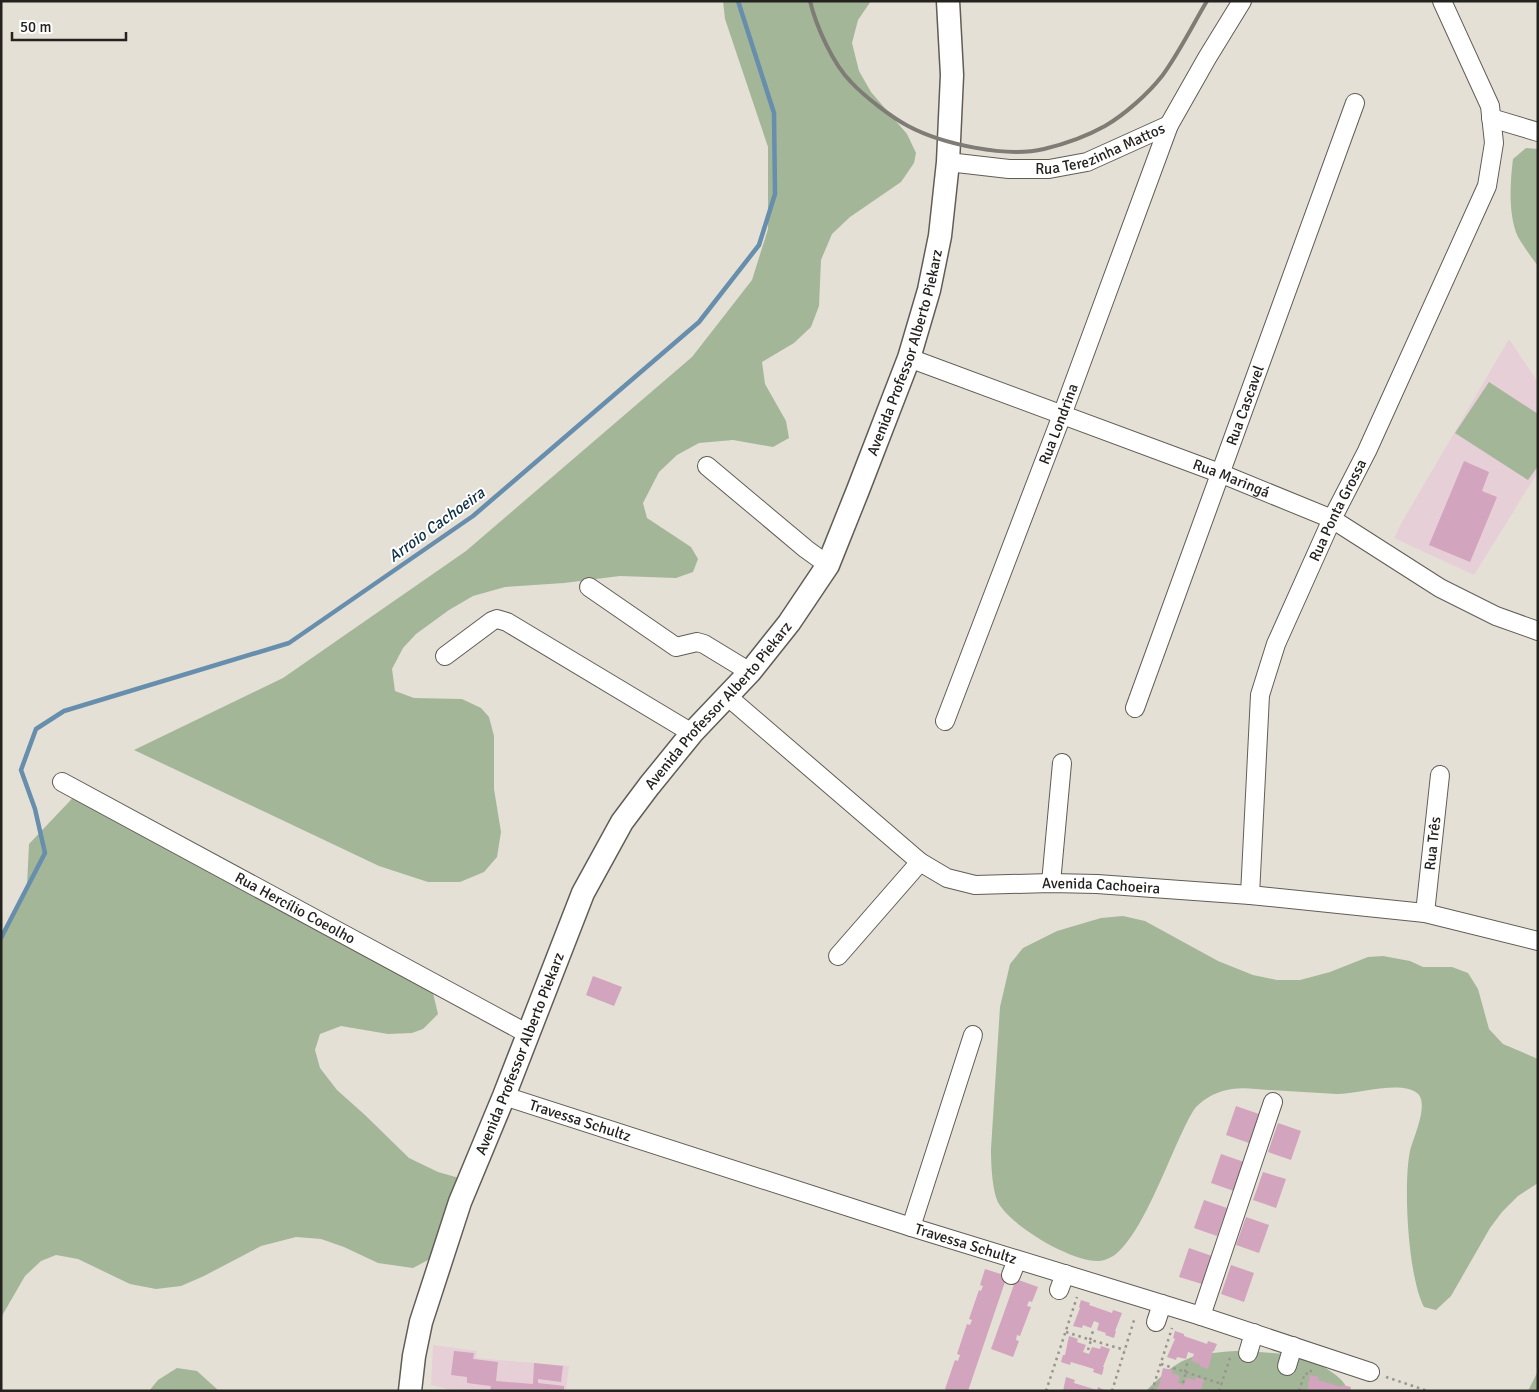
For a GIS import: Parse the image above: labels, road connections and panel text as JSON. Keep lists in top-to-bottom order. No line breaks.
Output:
{"streets":{"main road":["Avenida Professor Alberto Piekarz"],"street":["Rua Terezinha Mattos","Rua Cascavel","Rua Londrina","Rua Maringá","Rua Ponta Grossa","Rua Três","Avenida Cachoeira","Rua Hercílio Coeolho","Travessa Schultz"]},"crossings":[["Rua Terezinha Mattos","Avenida Professor Alberto Piekarz"],["Rua Terezinha Mattos","Rua Londrina"],["Avenida Professor Alberto Piekarz","Rua Maringá"],["Avenida Professor Alberto Piekarz","Avenida Cachoeira"],["Avenida Professor Alberto Piekarz","Rua Hercílio Coeolho"],["Avenida Professor Alberto Piekarz","Travessa Schultz"],["Rua Cascavel","Rua Maringá"],["Rua Londrina","Rua Maringá"],["Rua Maringá","Rua Ponta Grossa"],["Rua Ponta Grossa","Avenida Cachoeira"],["Rua Três","Avenida Cachoeira"]],"water":["Arroio Cachoeira"],"scale_bar":"50 m"}
